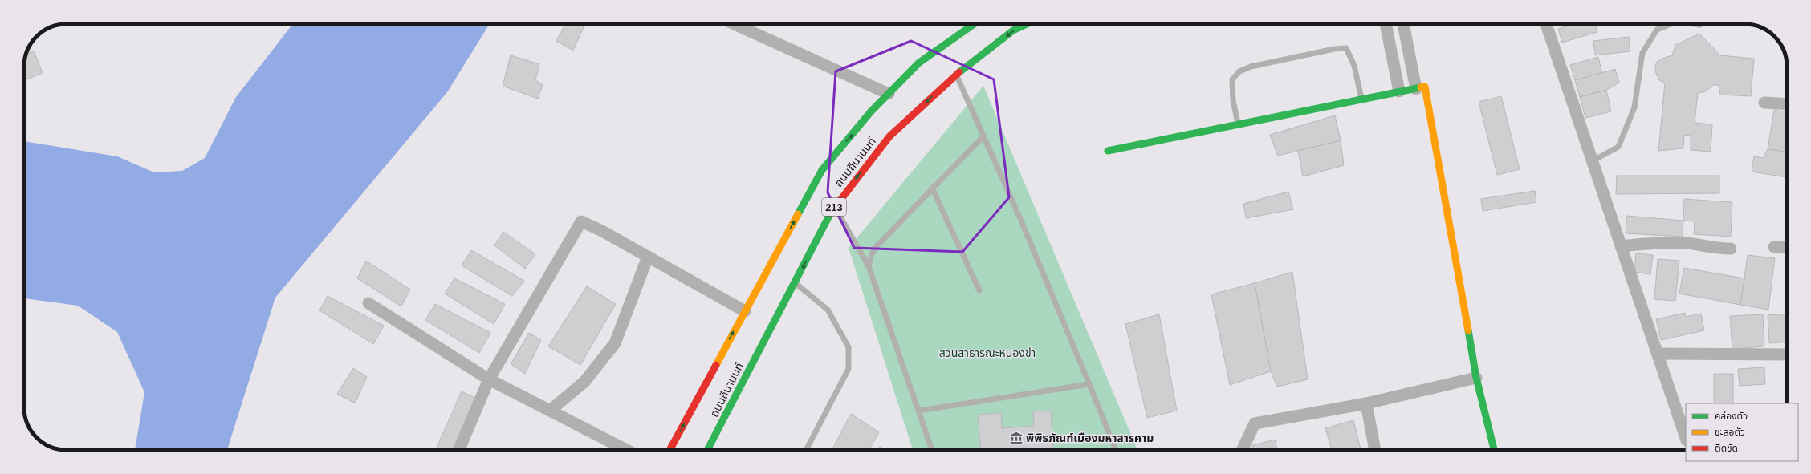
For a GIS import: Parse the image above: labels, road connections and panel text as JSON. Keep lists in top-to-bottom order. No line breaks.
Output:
{"streets":{"main road":["ถนนถีนานนท์","213"]},"parks":["สวนสาธารณะหนองข่า"],"places":{"museum":["พิพิธภัณฑ์เมืองมหาสารคาม"]},"legend":["คล่องตัว","ชะลอตัว","ติดขัด"]}
